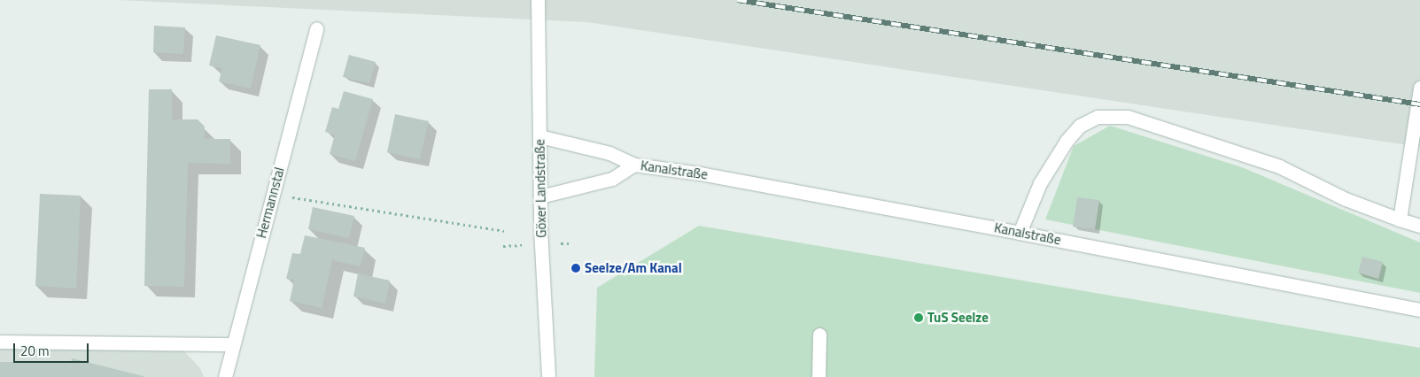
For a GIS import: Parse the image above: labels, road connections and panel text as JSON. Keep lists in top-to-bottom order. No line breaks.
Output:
{"streets":{"street":["Kanalstraße","Göxer Landstraße","Hermannstal"]},"crossings":[["Kanalstraße","Göxer Landstraße"]],"places":["Seelze/Am Kanal","TuS Seelze"],"scale_bar":"20 m"}
